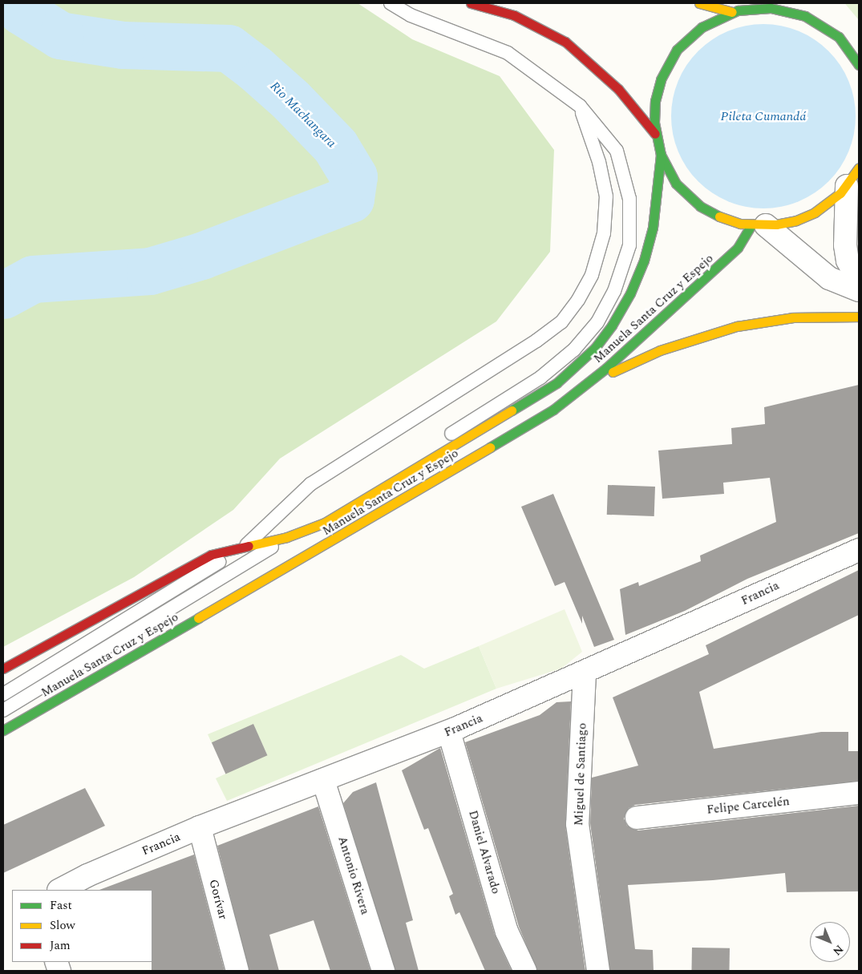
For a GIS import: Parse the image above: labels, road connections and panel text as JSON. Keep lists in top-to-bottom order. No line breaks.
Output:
{"streets":{"main road":["Manuela Santa Cruz y Espejo"],"street":["Francia","Miguel de Santiago","Felipe Carcelén","Daniel Alvarado","Antonio Rivera","Gorívar"]},"crossings":[["Francia","Miguel de Santiago"],["Francia","Daniel Alvarado"],["Francia","Antonio Rivera"],["Francia","Gorívar"]],"water":["Rio Machangara","Pileta Cumandá"],"legend":["Fast","Slow","Jam"],"north":"bottom right"}
